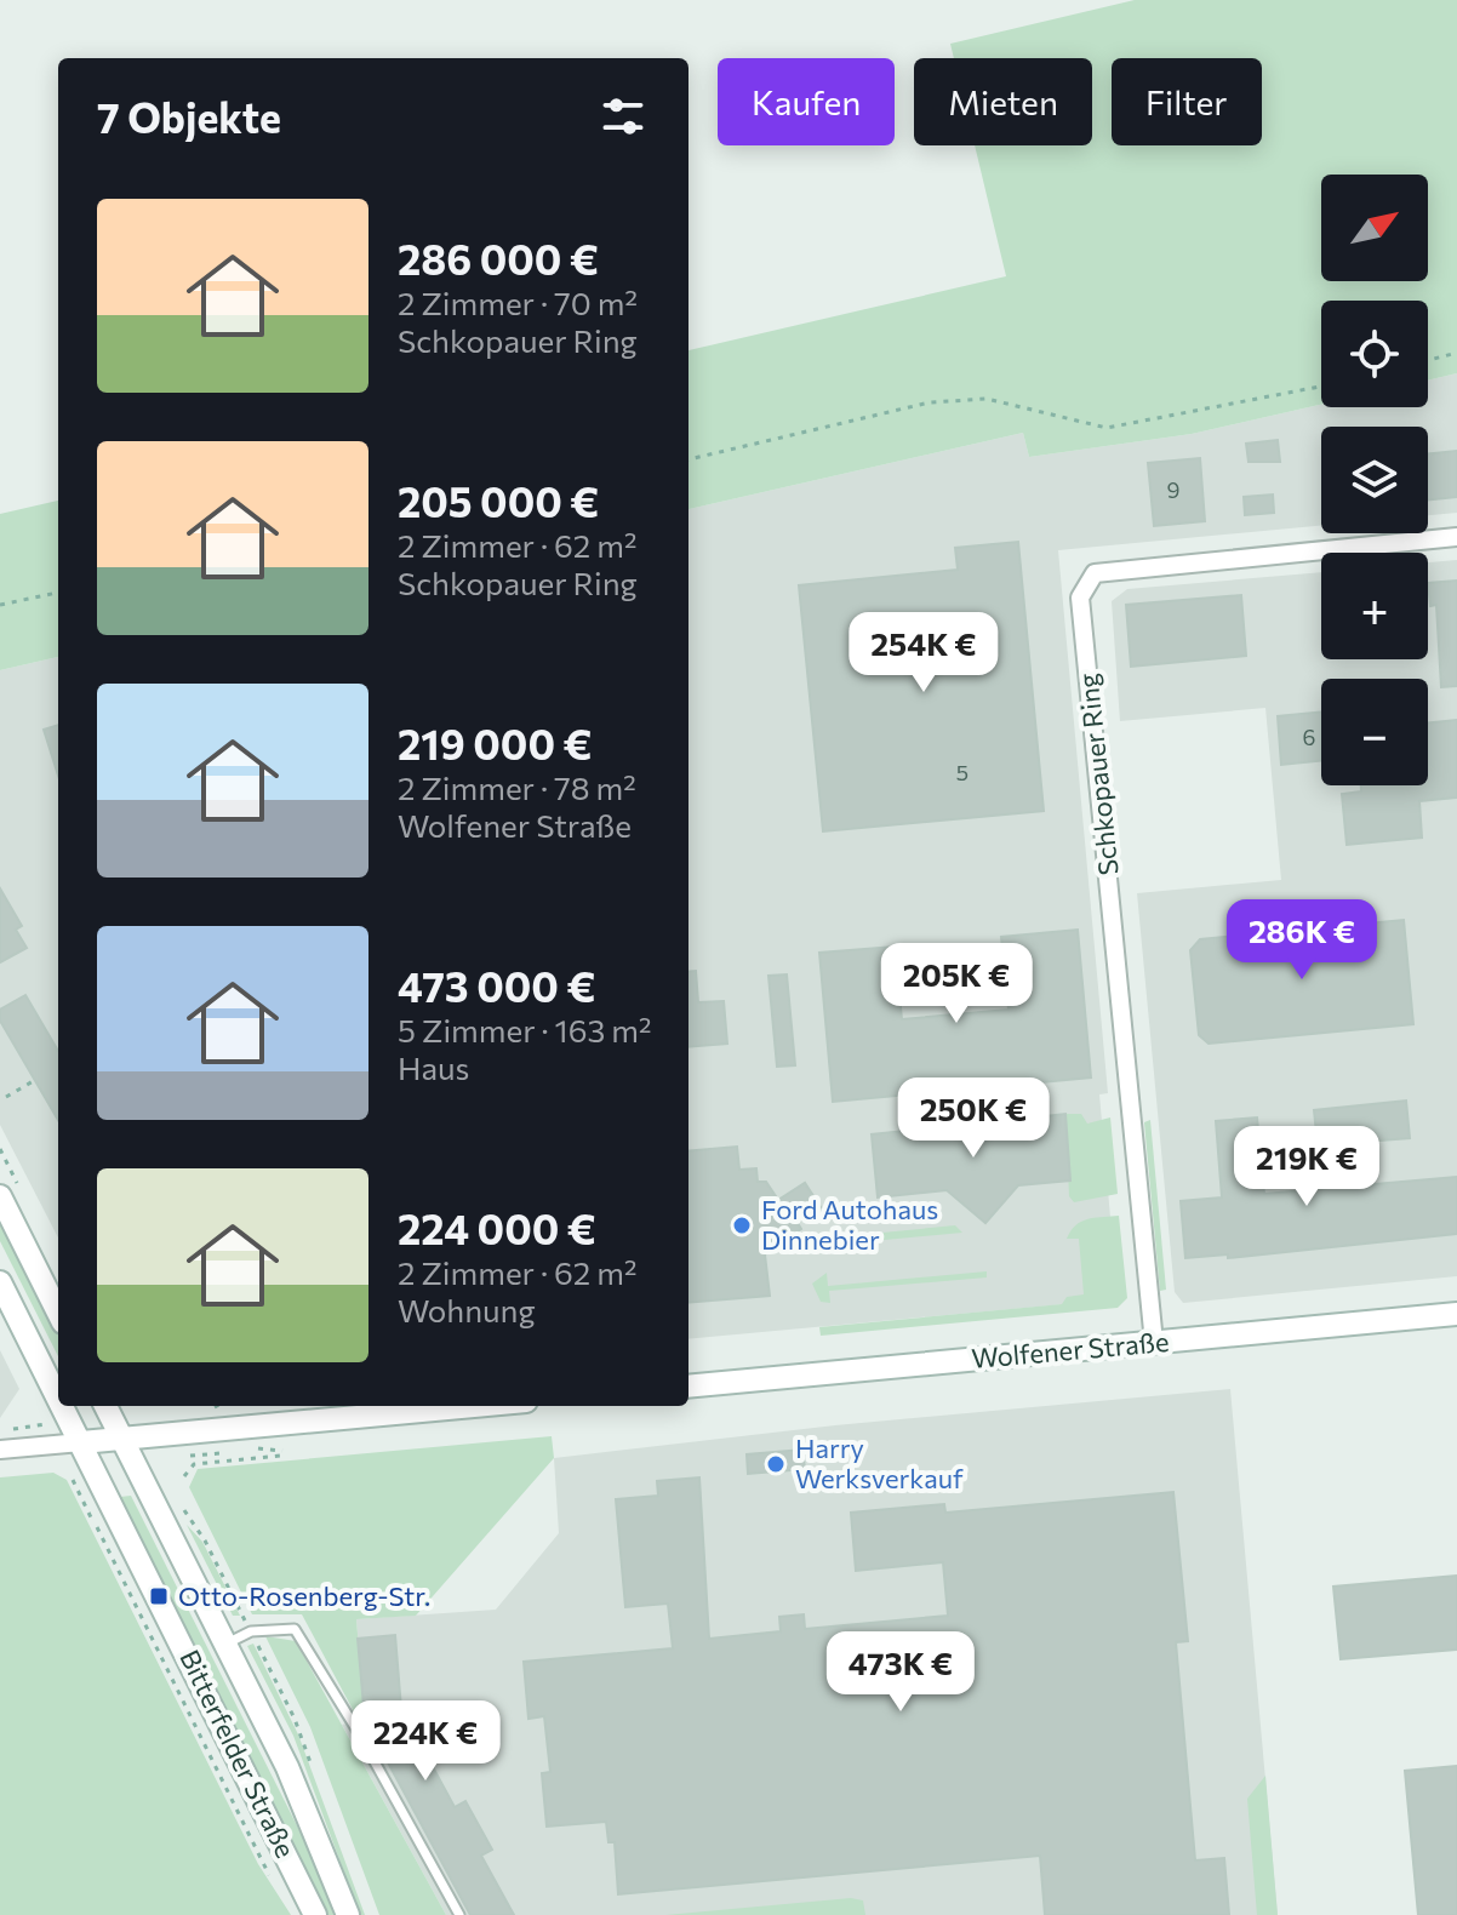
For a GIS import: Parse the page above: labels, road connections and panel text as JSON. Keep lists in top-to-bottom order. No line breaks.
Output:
{"streets":{"main road":["Wolfener Straße","Bitterfelder Straße"],"street":["Schkopauer Ring"]},"crossings":[["Schkopauer Ring","Wolfener Straße"]],"places":{"other":["Ford Autohaus Dinnebier","Harry Werksverkauf"],"transit":["Otto-Rosenberg-Str."]},"house_numbers":["9","6","5"],"north":"top right","page":{"chip":["Kaufen","Mieten","Filter"],"heading":"7 Objekte","map_buttons":["+","−"],"list":[{"name":"286 000 €","note":"2 Zimmer · 70 m² · Schkopauer Ring"},{"name":"205 000 €","note":"2 Zimmer · 62 m² · Schkopauer Ring"},{"name":"219 000 €","note":"2 Zimmer · 78 m² · Wolfener Straße"},{"name":"473 000 €","note":"5 Zimmer · 163 m² · Haus"},{"name":"224 000 €","note":"2 Zimmer · 62 m² · Wohnung"}],"price":["254K €","286K €","205K €","250K €","219K €","473K €","224K €"]}}
